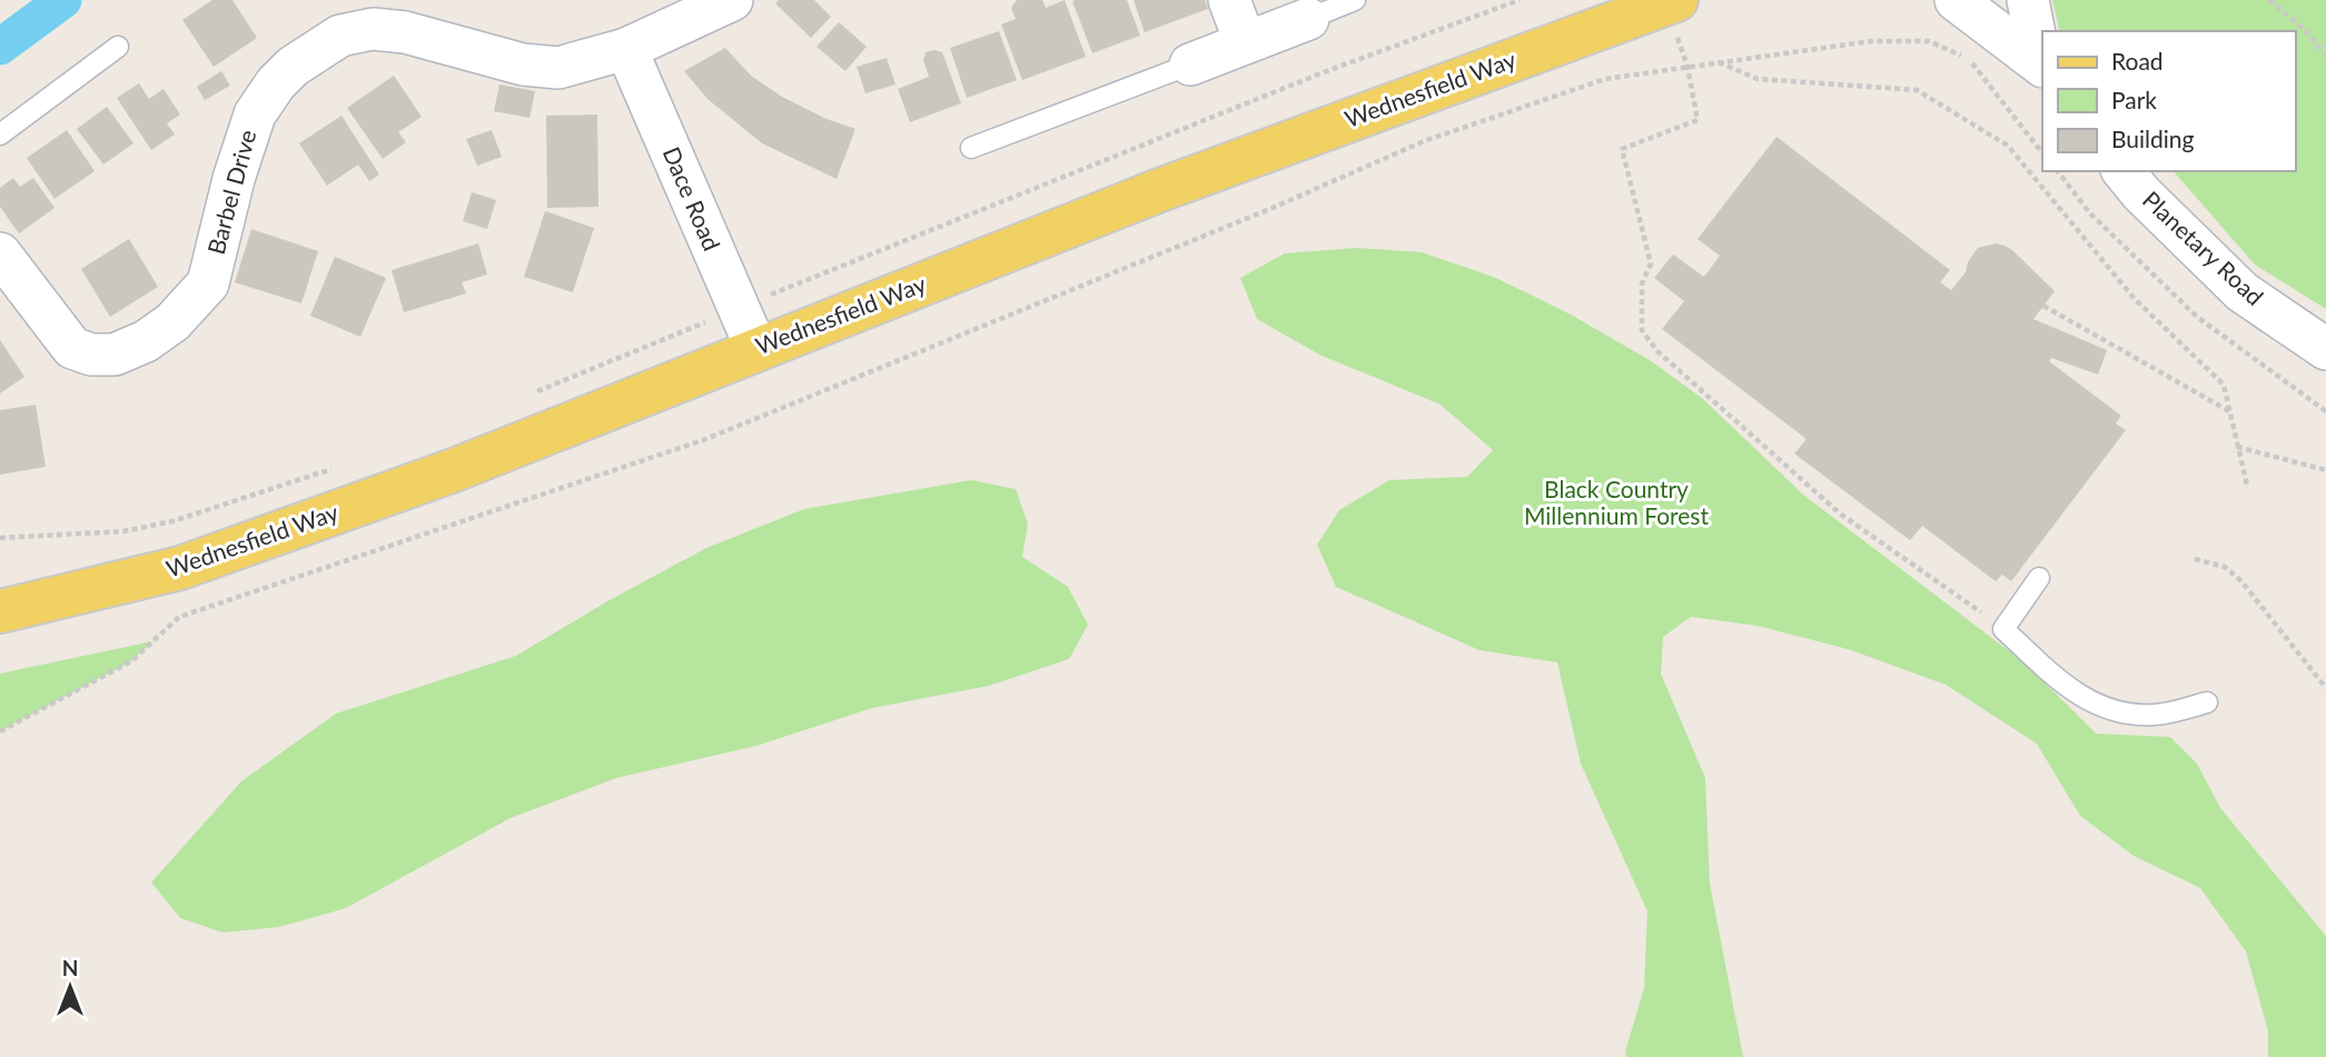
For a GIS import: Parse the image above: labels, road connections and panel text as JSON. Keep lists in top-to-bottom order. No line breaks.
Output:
{"streets":{"main road":["Wednesfield Way"],"street":["Barbel Drive","Dace Road","Planetary Road"]},"crossings":[["Wednesfield Way","Dace Road"],["Barbel Drive","Dace Road"]],"parks":["Black Country Millennium Forest"],"legend":["Road","Park","Building"],"north":"top"}
